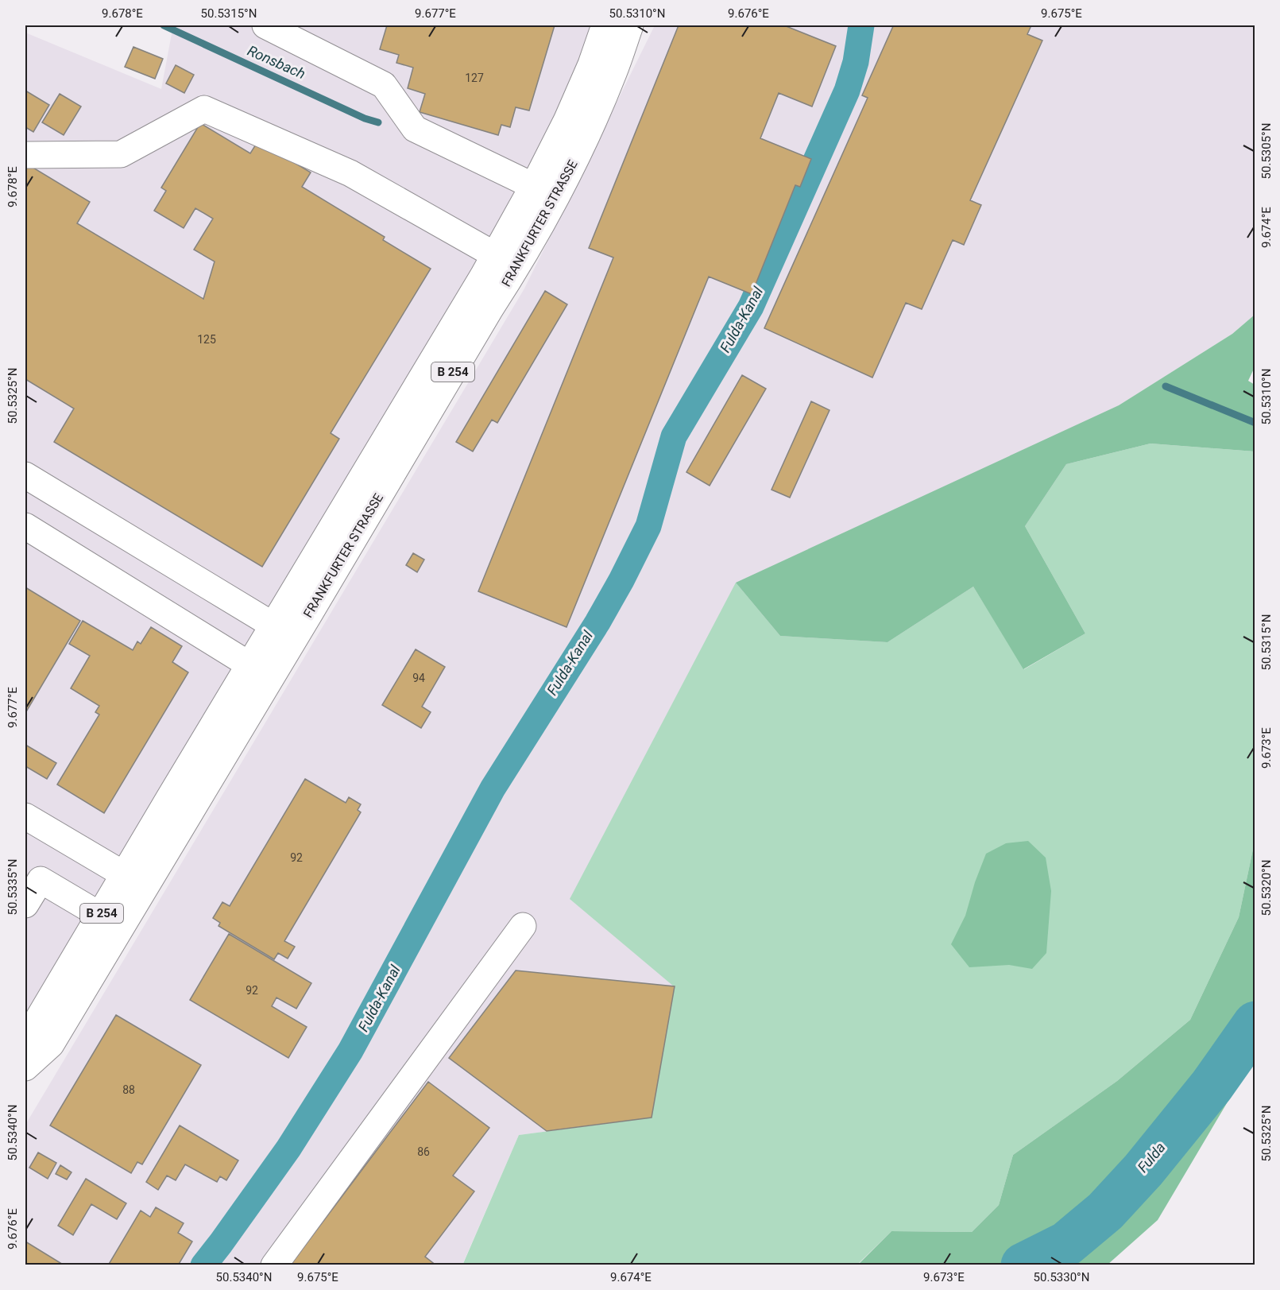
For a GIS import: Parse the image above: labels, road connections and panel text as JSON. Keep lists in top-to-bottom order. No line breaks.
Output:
{"streets":{"main road":["FRANKFURTER STRASSE","B 254"]},"water":["Ronsbach","Fulda-Kanal","Fulda"],"house_numbers":["127","125","94","92","92","88","86"],"coordinates":["9.678°E","50.5315°N","9.677°E","50.5310°N","9.676°E","9.675°E","50.5305°N","9.674°E","50.5325°N","9.673°E","50.5335°N","50.5320°N","50.5340°N","50.5330°N"]}
